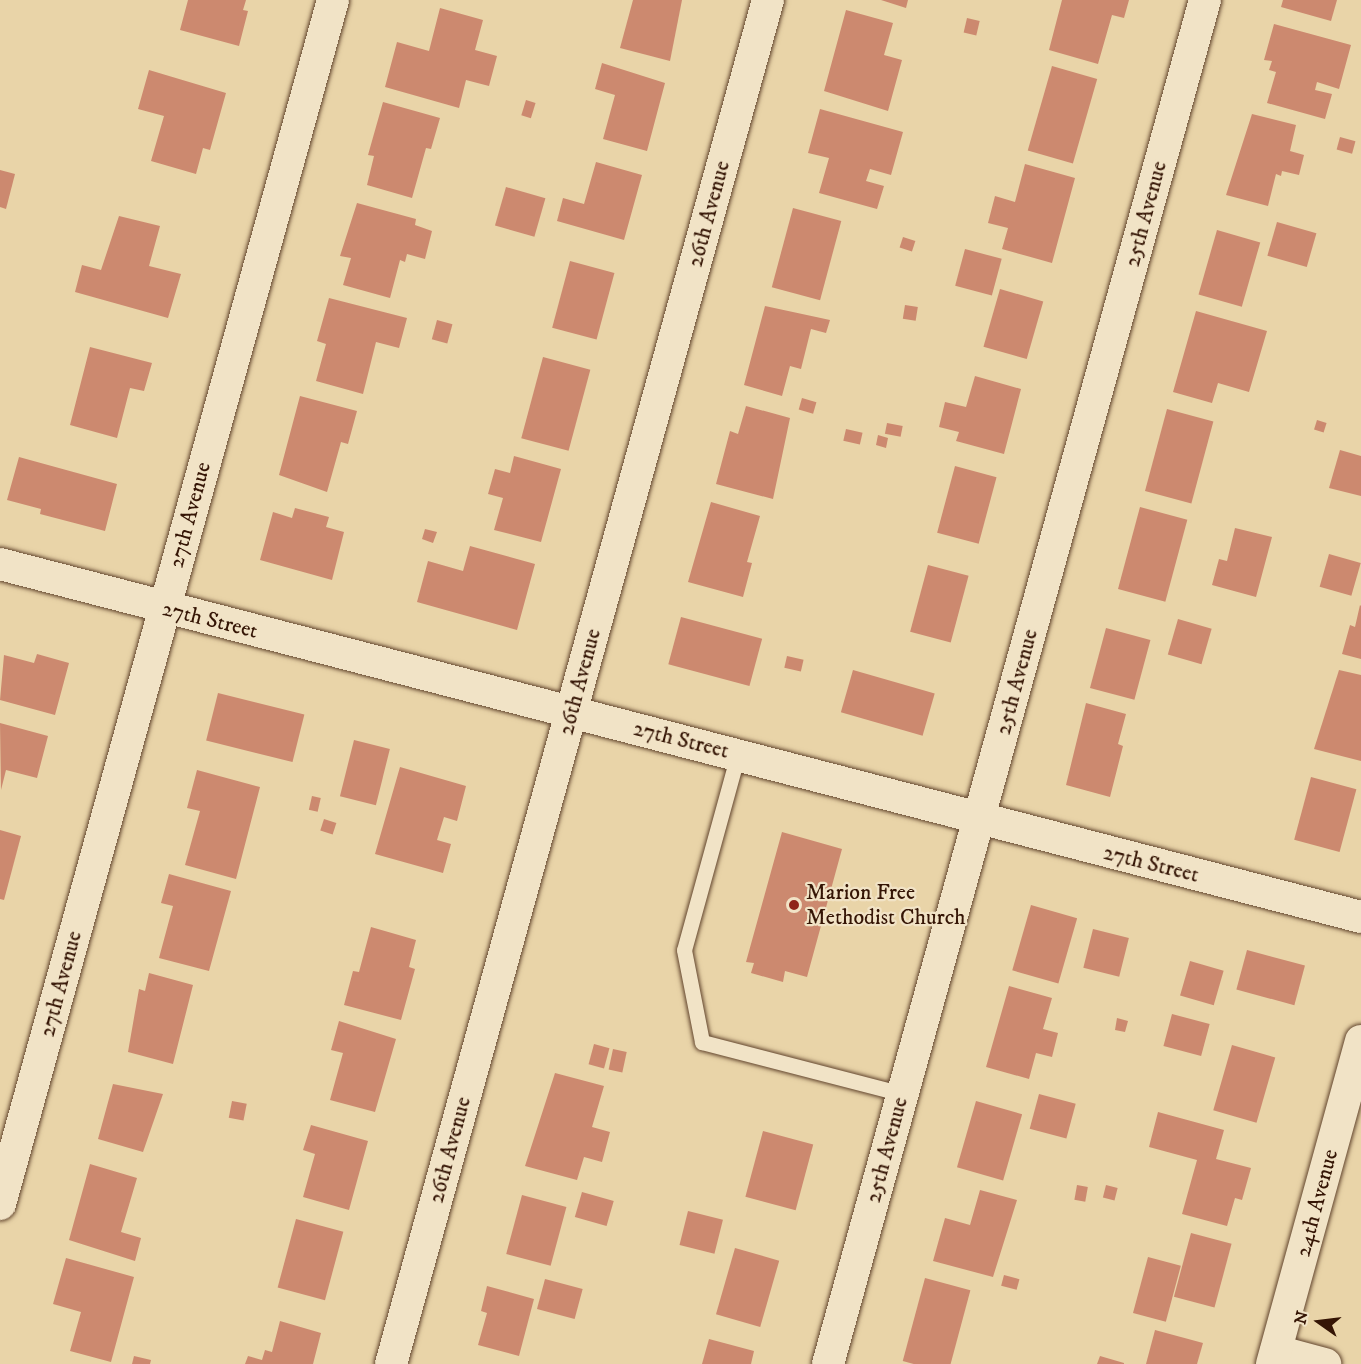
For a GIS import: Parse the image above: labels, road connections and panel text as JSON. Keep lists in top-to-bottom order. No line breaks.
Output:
{"streets":{"street":["26th Avenue","25th Avenue","27th Avenue","27th Street","24th Avenue"]},"crossings":[["26th Avenue","27th Street"],["25th Avenue","27th Street"],["27th Avenue","27th Street"]],"places":["Marion Free Methodist Church"],"north":"left"}
